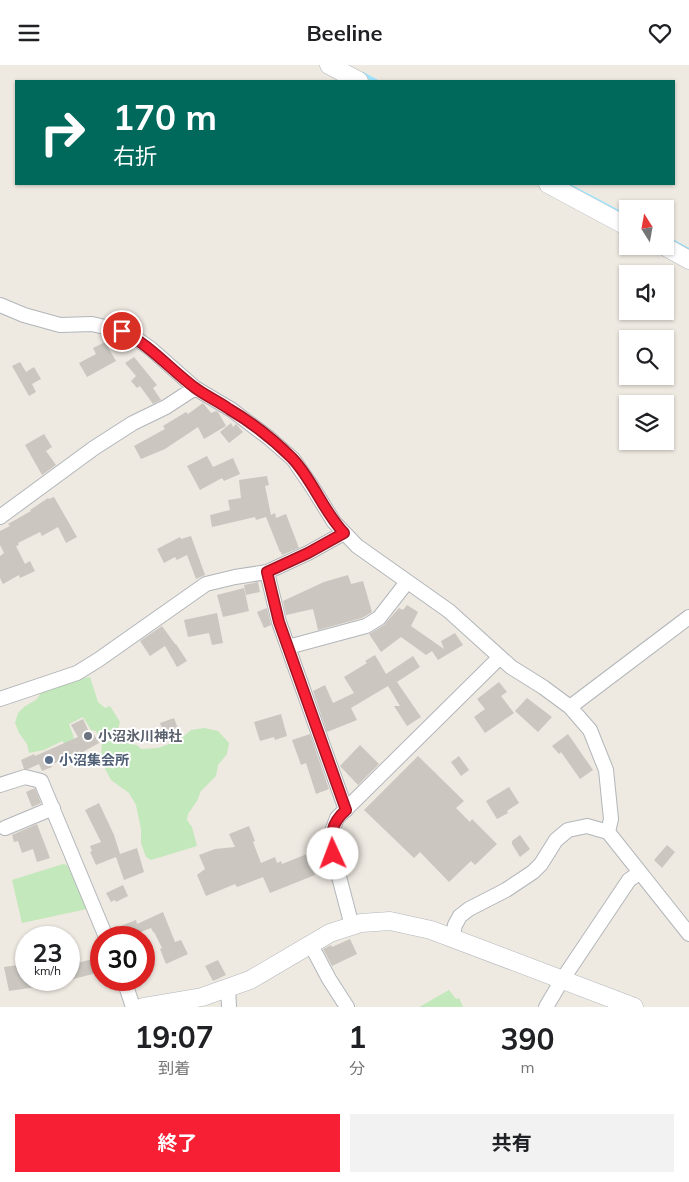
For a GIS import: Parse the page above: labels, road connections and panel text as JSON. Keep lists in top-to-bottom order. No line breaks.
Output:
{"places":["小沼氷川神社","小沼集会所"],"north":"top","page":{"header":"Beeline","turn":["170 m","右折"],"speed":"23 km/h","limit":"30","eta":["19:07","到着","1","分","390","m"],"buttons":["終了","共有"]}}
